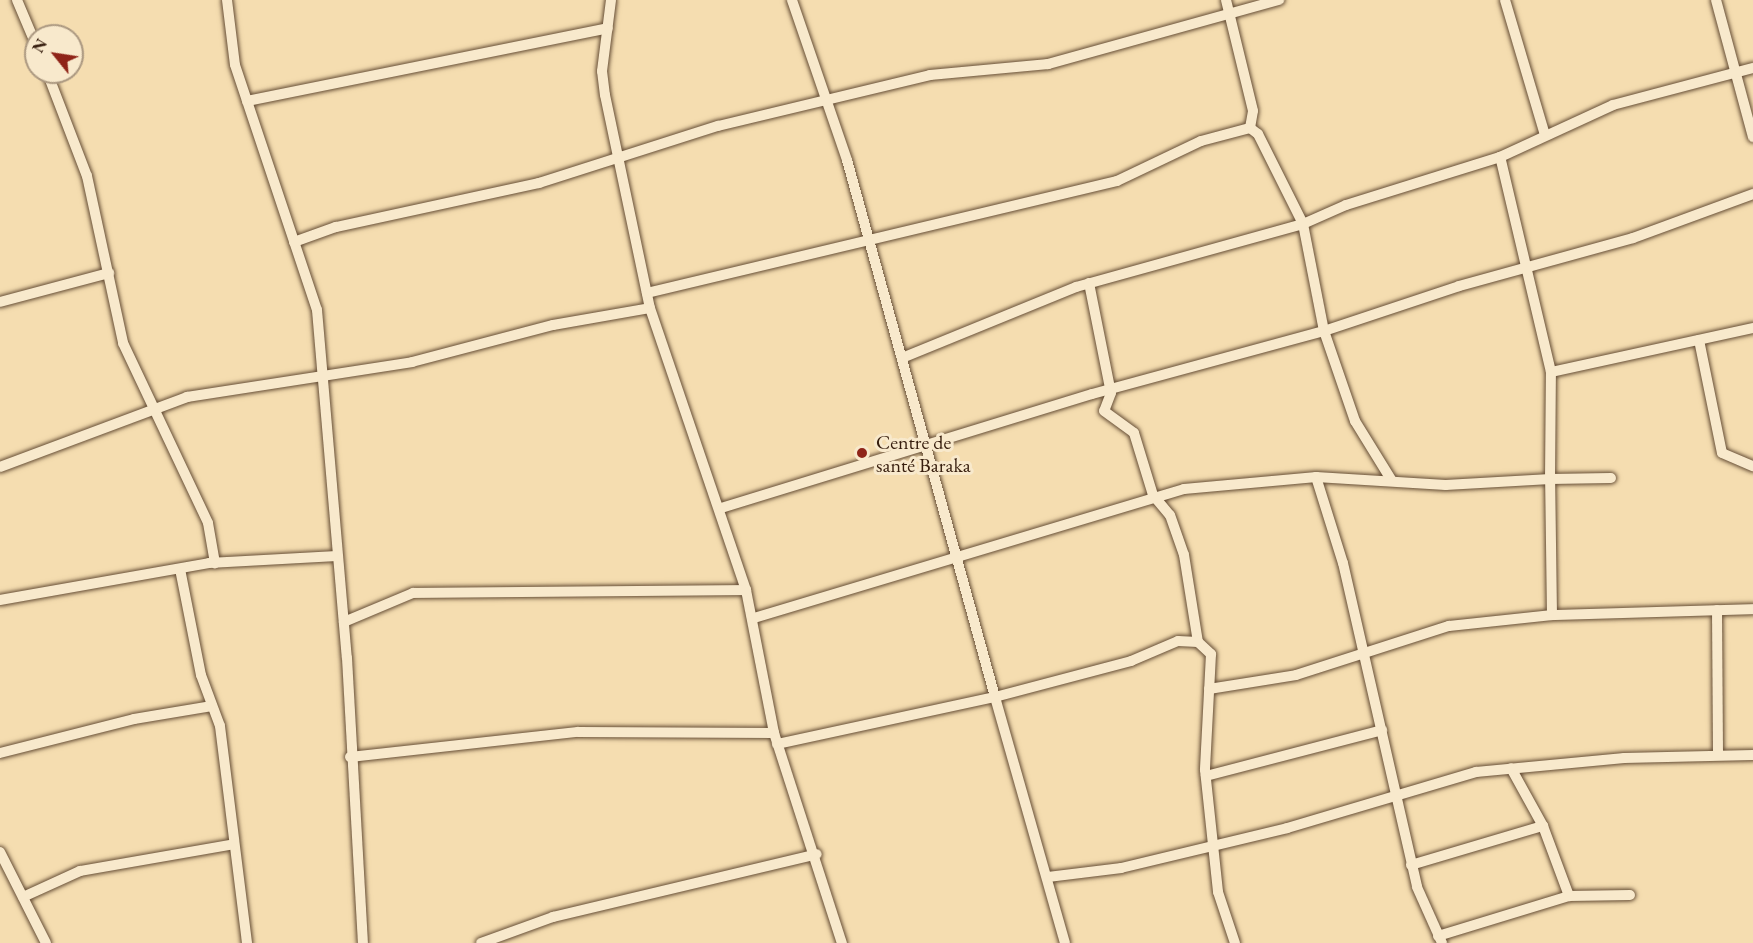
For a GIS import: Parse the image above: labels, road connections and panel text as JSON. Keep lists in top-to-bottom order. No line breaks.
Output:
{"places":["Centre de santé Baraka"],"north":"top left"}
